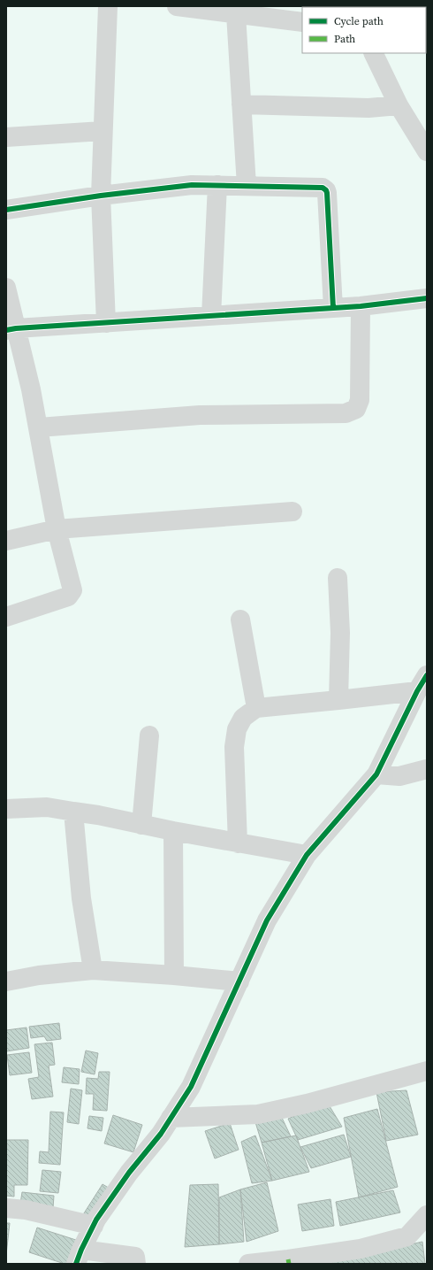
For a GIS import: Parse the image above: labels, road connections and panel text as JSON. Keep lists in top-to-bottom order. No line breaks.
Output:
{"legend":["Cycle path","Path"]}
